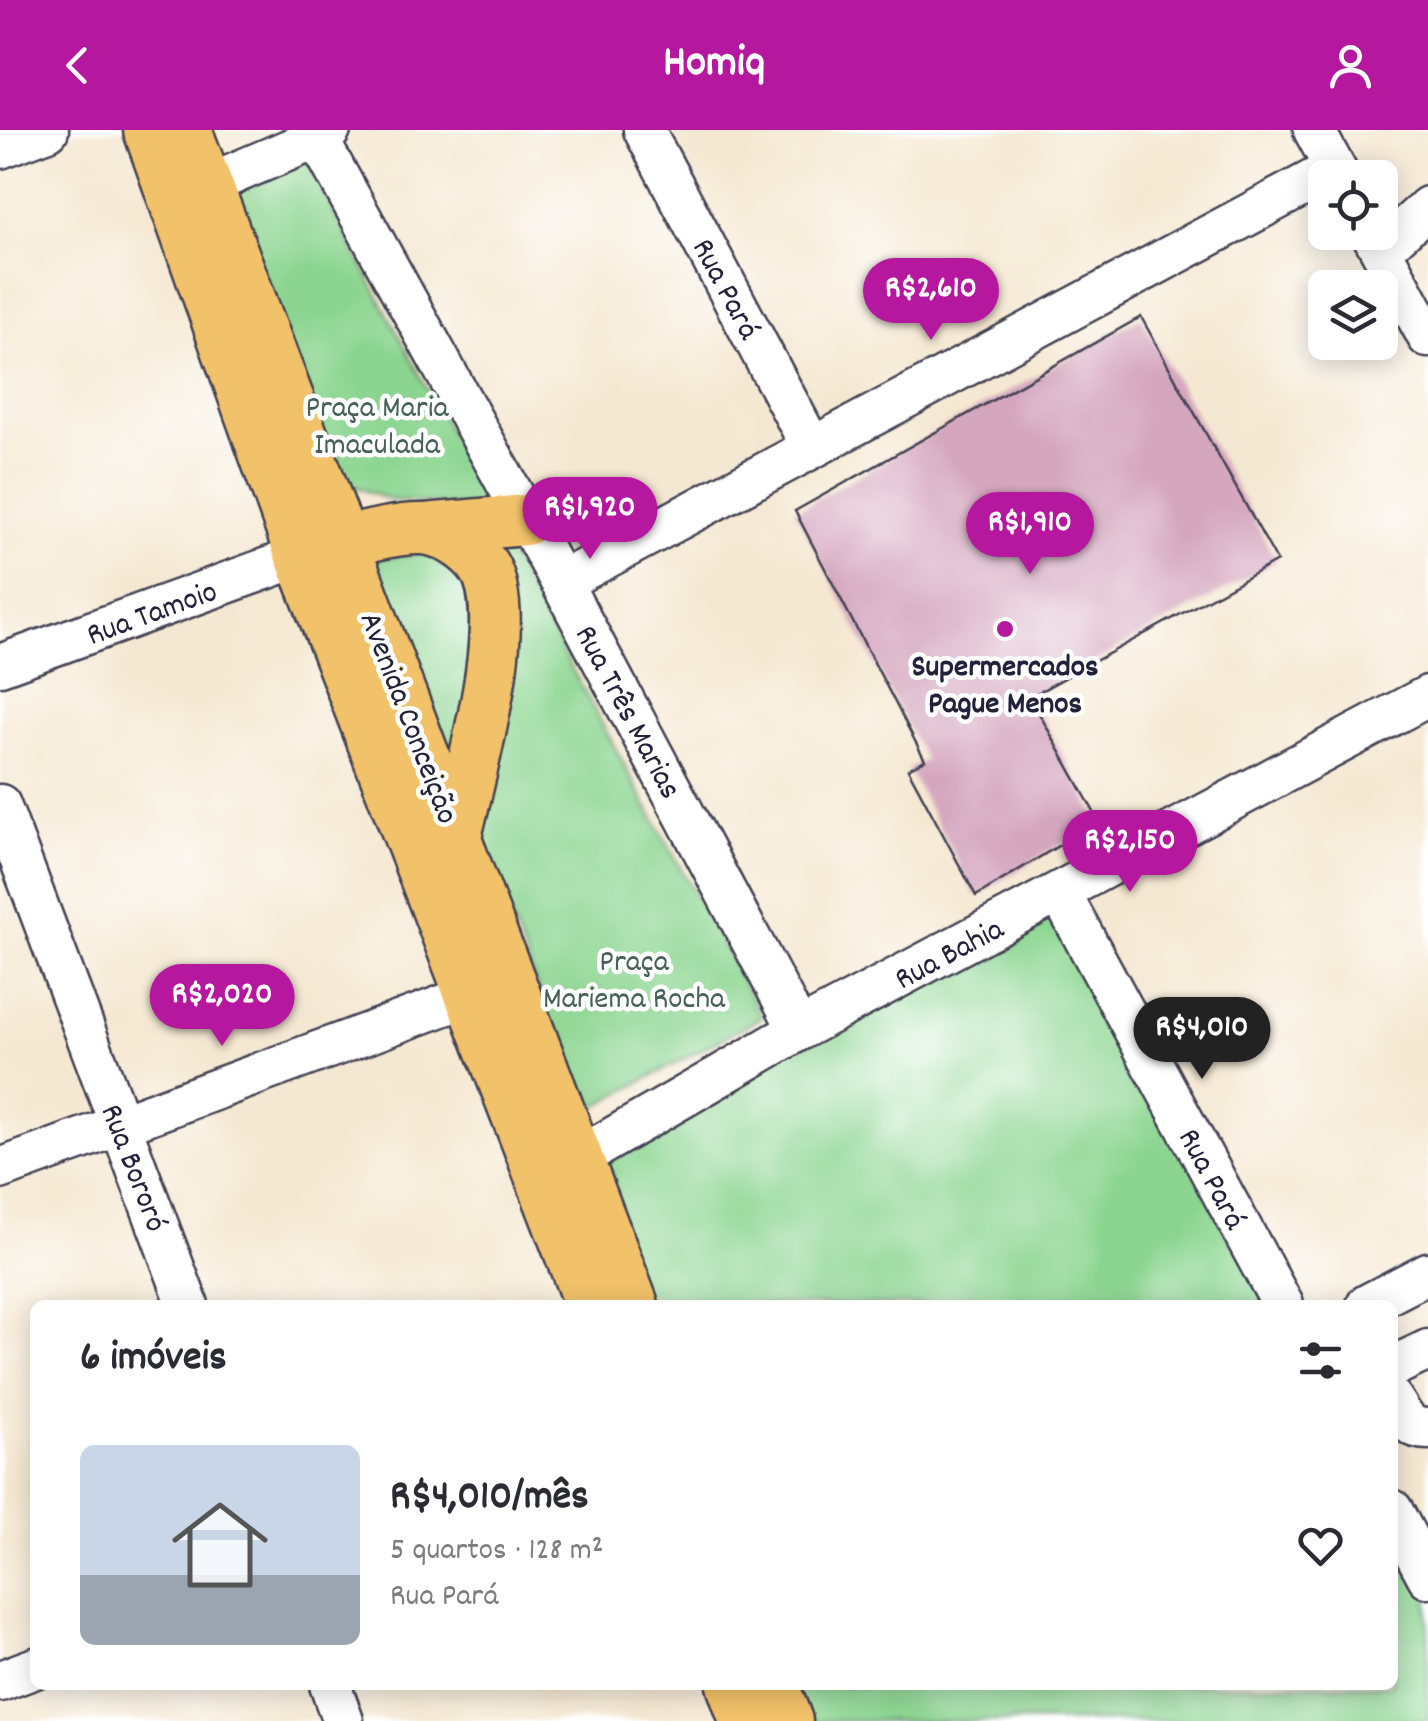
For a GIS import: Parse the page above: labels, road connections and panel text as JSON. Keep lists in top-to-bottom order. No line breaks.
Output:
{"streets":{"main road":["Avenida Conceição"],"street":["Rua Pará","Rua Tamoio","Rua Três Marias","Rua Bahia","Rua Bororó"]},"crossings":[["Rua Pará","Rua Bahia"],["Rua Tamoio","Avenida Conceição"],["Rua Três Marias","Rua Bahia"],["Avenida Conceição","Rua Bahia"]],"parks":["Praça Maria Imaculada","Praça Mariema Rocha"],"places":["Supermercados Pague Menos"],"page":{"header":"Homiq","price":["R$2,610","R$1,920","R$1,910","R$2,150","R$2,020","R$4,010"],"heading":"6 imóveis","list":[{"name":"R$4,010/mês","note":"5 quartos · 128 m² · Rua Pará"}]}}
